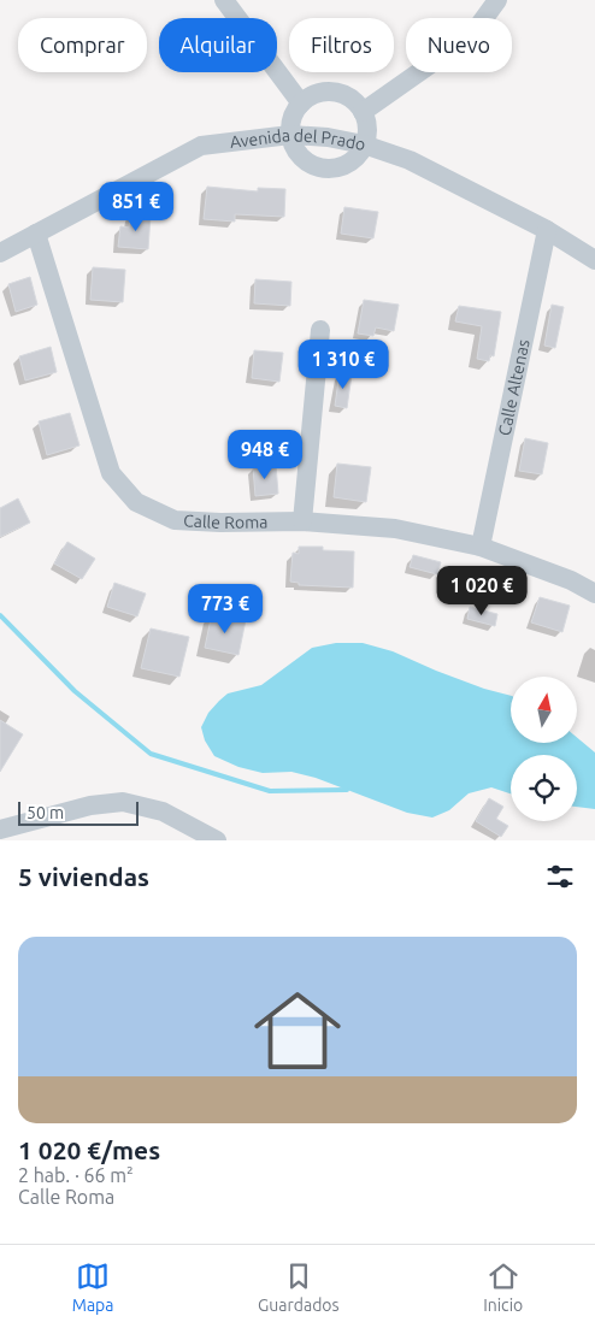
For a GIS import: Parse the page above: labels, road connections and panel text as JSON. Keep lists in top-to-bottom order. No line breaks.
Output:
{"streets":{"street":["Avenida del Prado","Calle Altenas","Calle Roma"]},"crossings":[["Avenida del Prado","Calle Altenas"],["Avenida del Prado","Calle Roma"],["Calle Altenas","Calle Roma"]],"scale_bar":"50 m","north":"top","page":{"chip":["Comprar","Alquilar","Filtros","Nuevo"],"price":["851 €","1 310 €","948 €","1 020 €","773 €"],"scale":"50 m","heading":"5 viviendas","list":[{"name":"1 020 €/mes","note":"2 hab. · 66 m² · Calle Roma"}],"tabs":["Mapa","Guardados","Inicio"]}}
